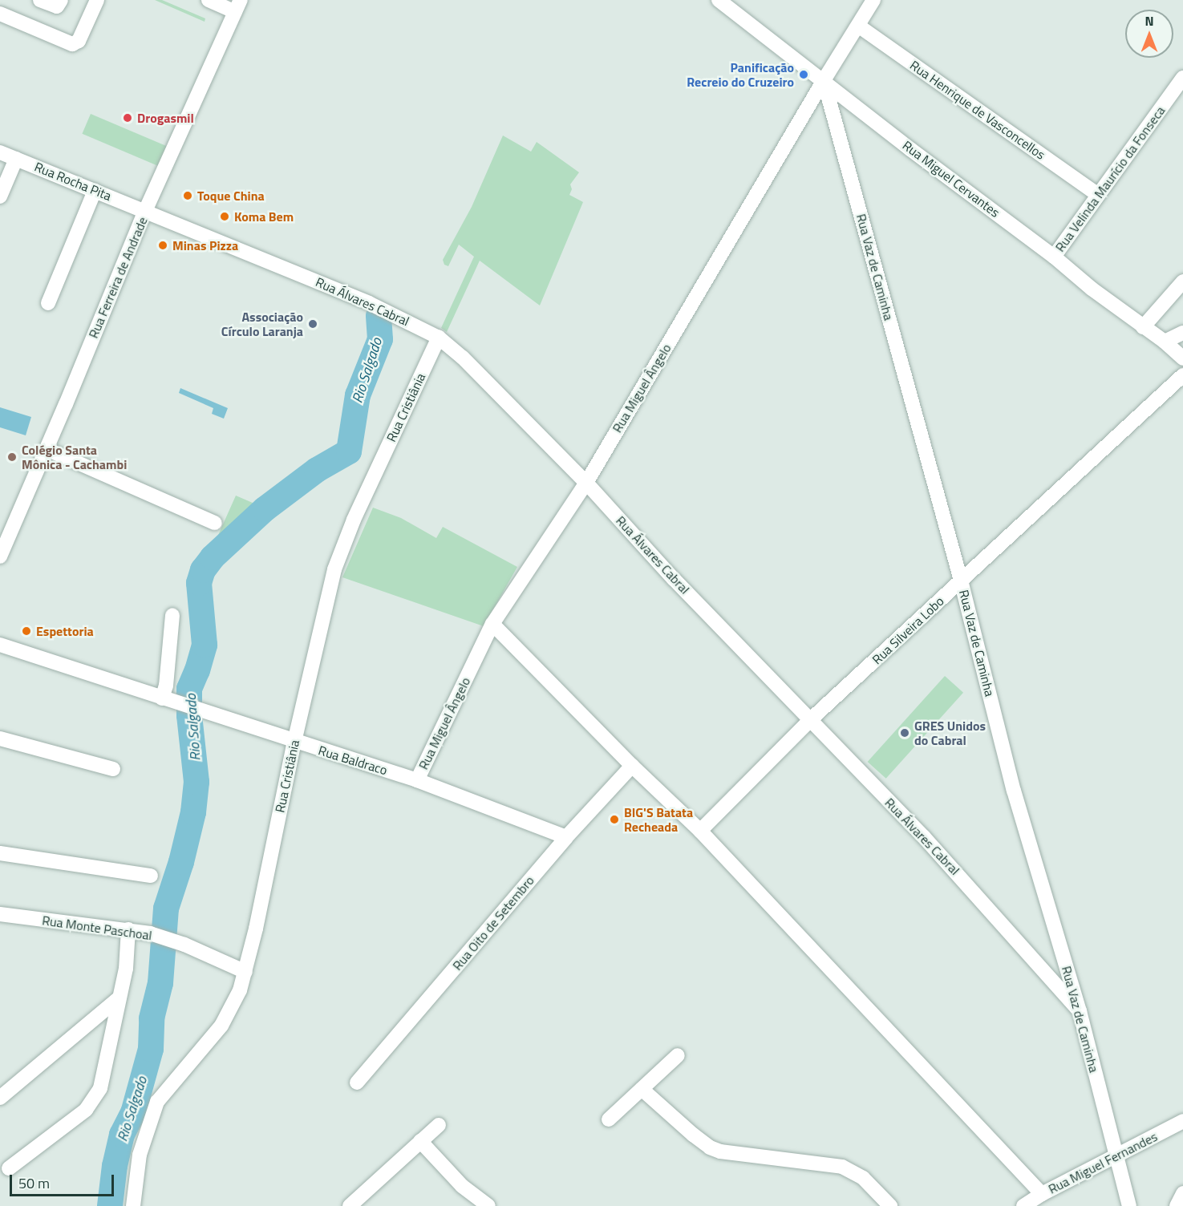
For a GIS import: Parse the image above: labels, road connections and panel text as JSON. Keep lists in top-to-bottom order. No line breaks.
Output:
{"streets":{"street":["Rua Henrique de Vasconcellos","Rua Miguel Cervantes","Rua Velinda Maurício da Fonseca","Rua Rocha Pita","Rua Vaz de Caminha","Rua Ferreira de Andrade","Rua Álvares Cabral","Rua Miguel Ângelo","Rua Cristiânia","Rua Silveira Lobo","Rua Baldraco","Rua Oito de Setembro","Rua Monte Paschoal","Rua Miguel Fernandes"]},"crossings":[["Rua Henrique de Vasconcellos","Rua Velinda Maurício da Fonseca"],["Rua Henrique de Vasconcellos","Rua Miguel Ângelo"],["Rua Miguel Cervantes","Rua Velinda Maurício da Fonseca"],["Rua Miguel Cervantes","Rua Vaz de Caminha"],["Rua Miguel Cervantes","Rua Miguel Ângelo"],["Rua Rocha Pita","Rua Ferreira de Andrade"],["Rua Rocha Pita","Rua Álvares Cabral"],["Rua Vaz de Caminha","Rua Álvares Cabral"],["Rua Vaz de Caminha","Rua Miguel Ângelo"],["Rua Vaz de Caminha","Rua Silveira Lobo"],["Rua Vaz de Caminha","Rua Miguel Fernandes"],["Rua Ferreira de Andrade","Rua Álvares Cabral"],["Rua Álvares Cabral","Rua Miguel Ângelo"],["Rua Álvares Cabral","Rua Cristiânia"],["Rua Álvares Cabral","Rua Silveira Lobo"],["Rua Miguel Ângelo","Rua Baldraco"],["Rua Cristiânia","Rua Baldraco"],["Rua Cristiânia","Rua Monte Paschoal"],["Rua Baldraco","Rua Oito de Setembro"]],"water":["Rio Salgado"],"places":["Panificação Recreio do Cruzeiro","Drogasmil","Toque China","Koma Bem","Minas Pizza","Associação Círculo Laranja","Colégio Santa Mônica - Cachambi","Espettoria","GRES Unidos do Cabral","BIG'S Batata Recheada"],"scale_bar":"50 m","north":"top"}
